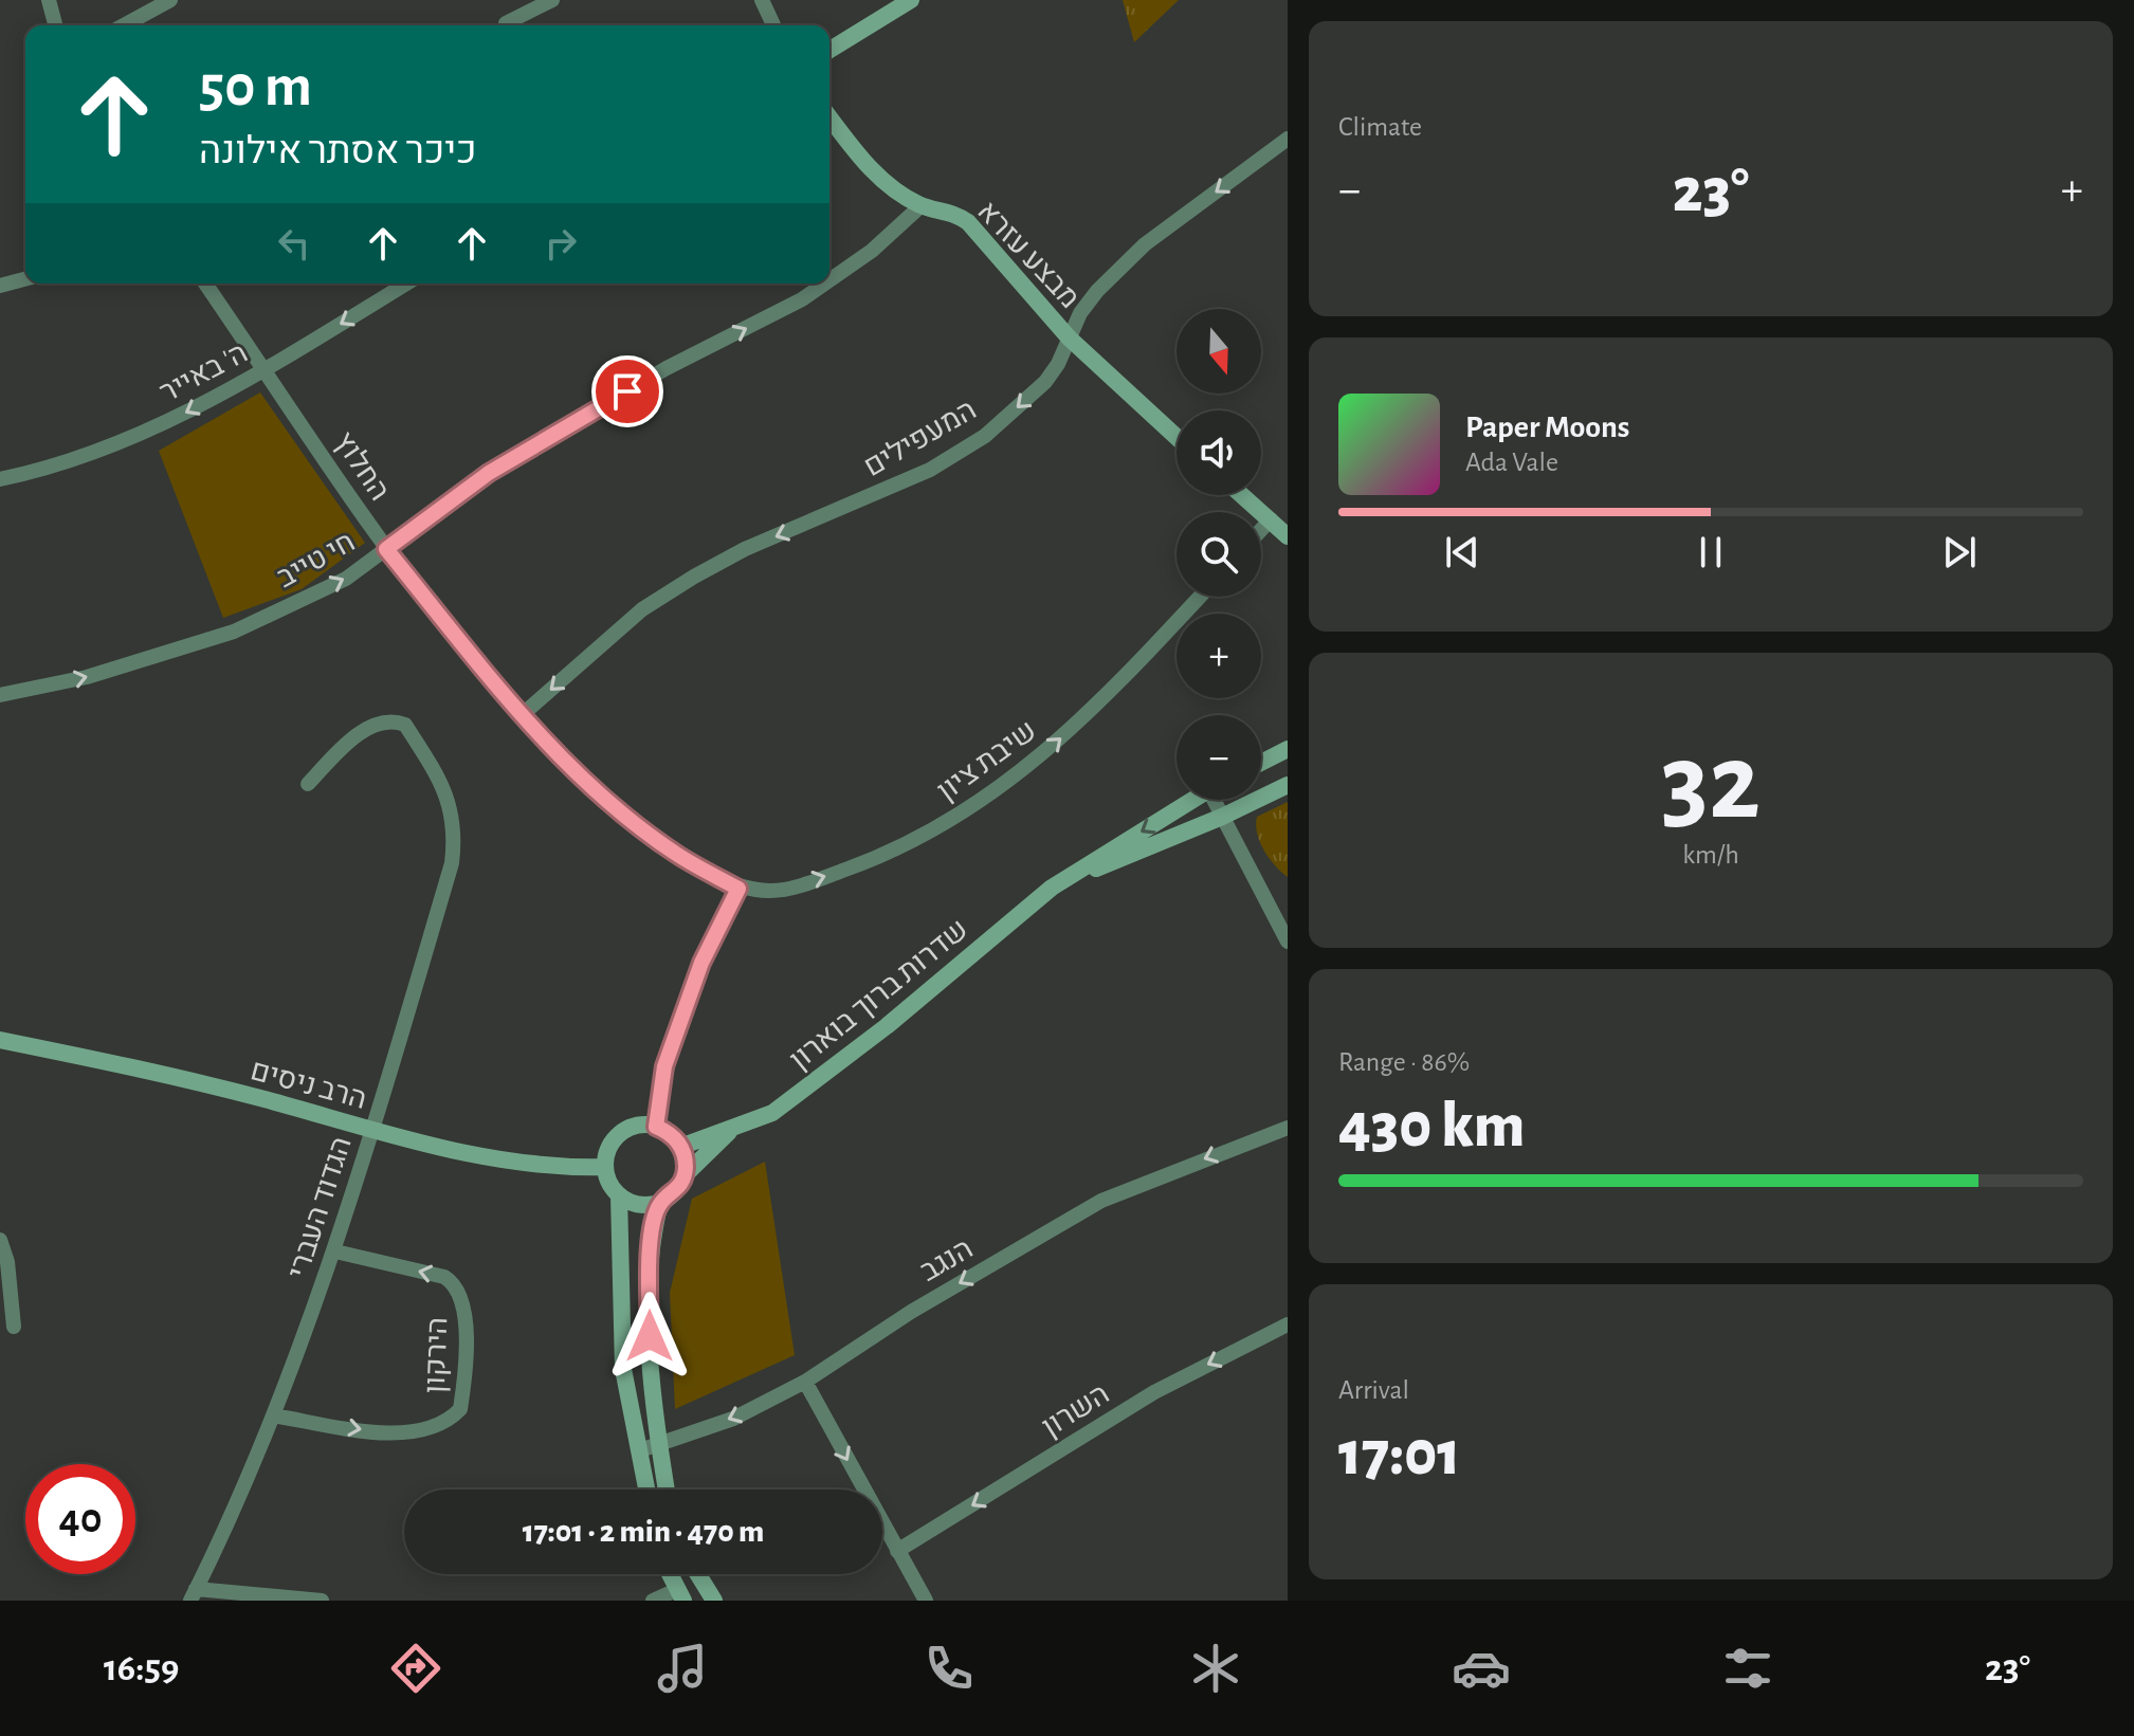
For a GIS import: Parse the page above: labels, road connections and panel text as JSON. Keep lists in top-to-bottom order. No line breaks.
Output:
{"streets":{"street":["מבצע עזרא","ה' באייר","המעפילים","החלוץ","חי טייב","שיבת ציון","שדרות ברוך בוארון","הרב ניסים","הגדוד העברי","הנגב","הירקון","השרון"]},"crossings":[["מבצע עזרא","המעפילים"],["מבצע עזרא","חי טייב"],["ה' באייר","החלוץ"],["המעפילים","החלוץ"],["החלוץ","חי טייב"],["החלוץ","שיבת ציון"],["שדרות ברוך בוארון","הרב ניסים"],["הרב ניסים","הגדוד העברי"],["הגדוד העברי","הירקון"]],"one_way":["ה' באייר","המעפילים","חי טייב","שיבת ציון","הנגב","השרון"],"north":"bottom","page":{"tile":["Climate",["32","km/h"],["Range · 86%","430 km"],["Arrival","17:01"]],"turn":["50 m","כיכר אסתר אילונה"],"heat":["−","23°","+"],"map_buttons":["+","−"],"song":["Paper Moons","Ada Vale"],"limit":"40","trip":"17:01 · 2 min · 470 m","tabs":["16:59","23°"]}}
